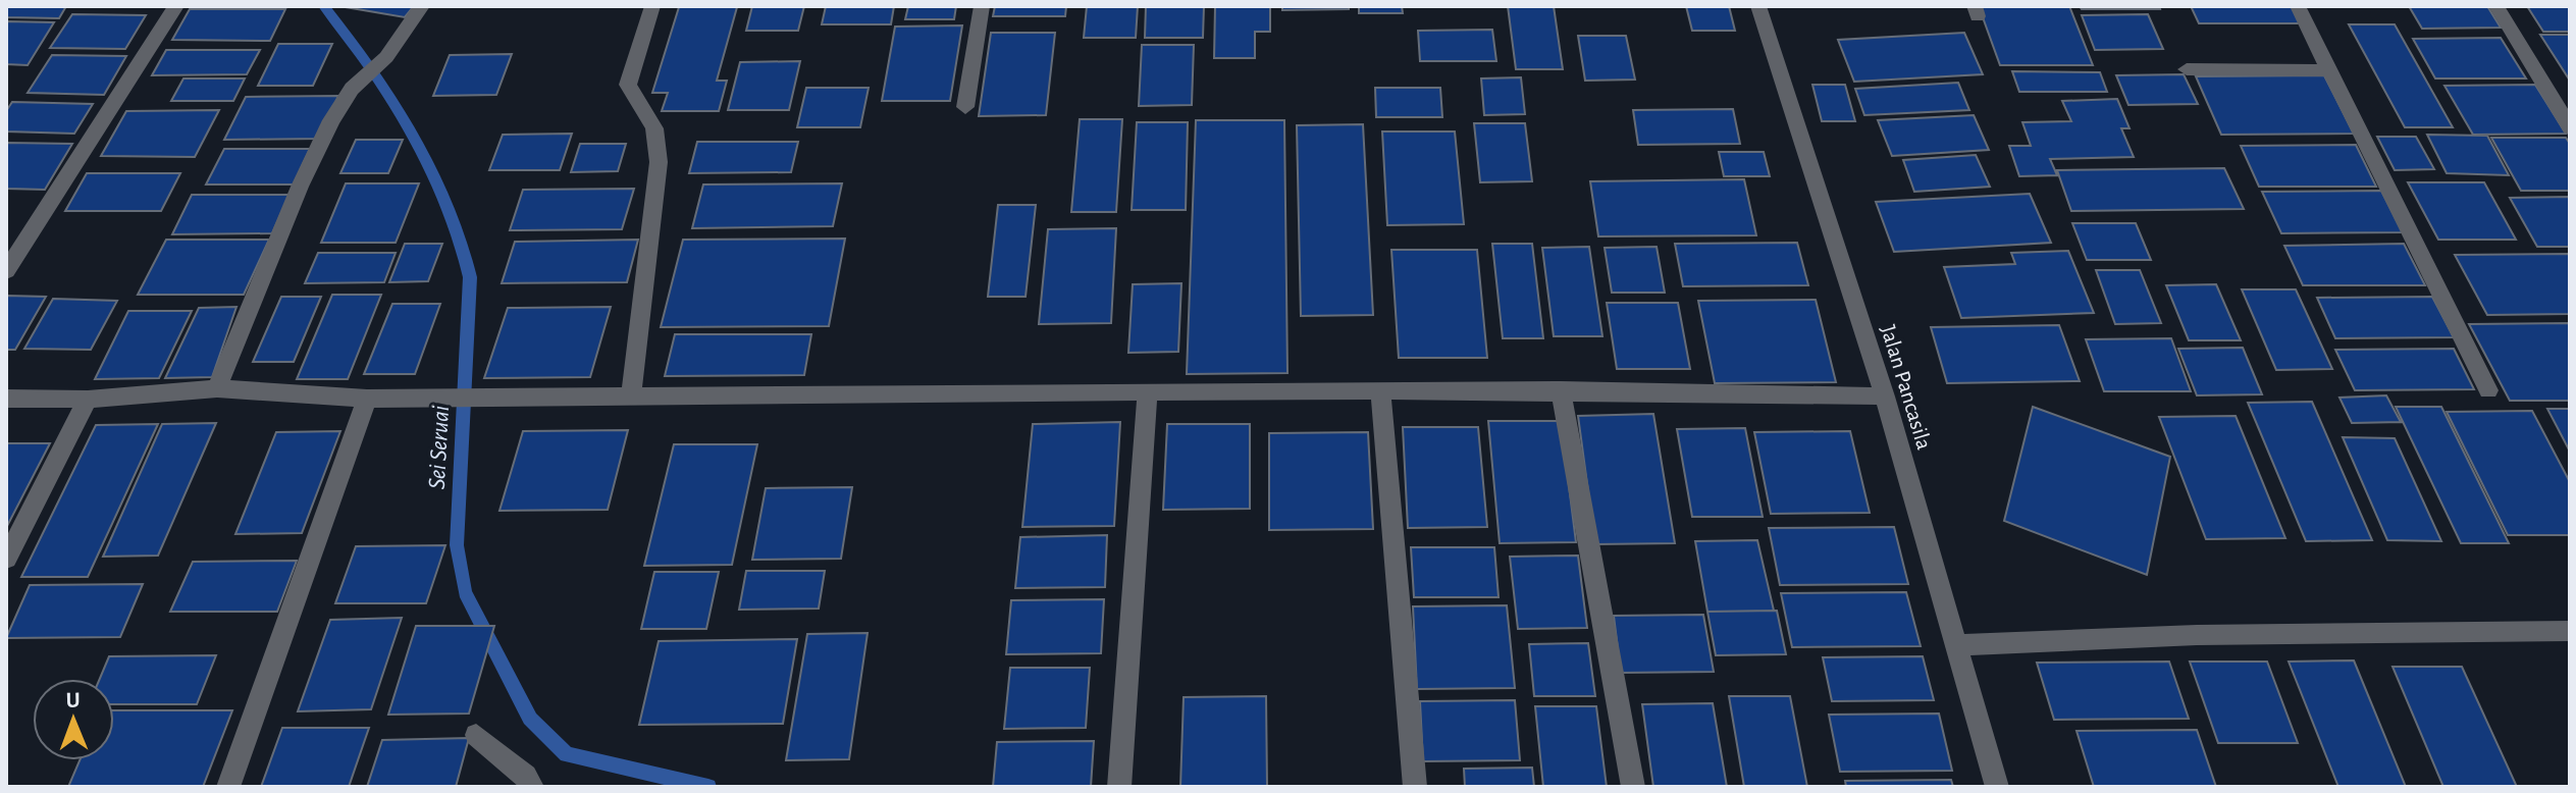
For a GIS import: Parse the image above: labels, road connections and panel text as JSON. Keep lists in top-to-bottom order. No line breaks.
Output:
{"streets":{"street":["Jalan Pancasila"]},"water":["Sei Seruai"],"north":"top"}
